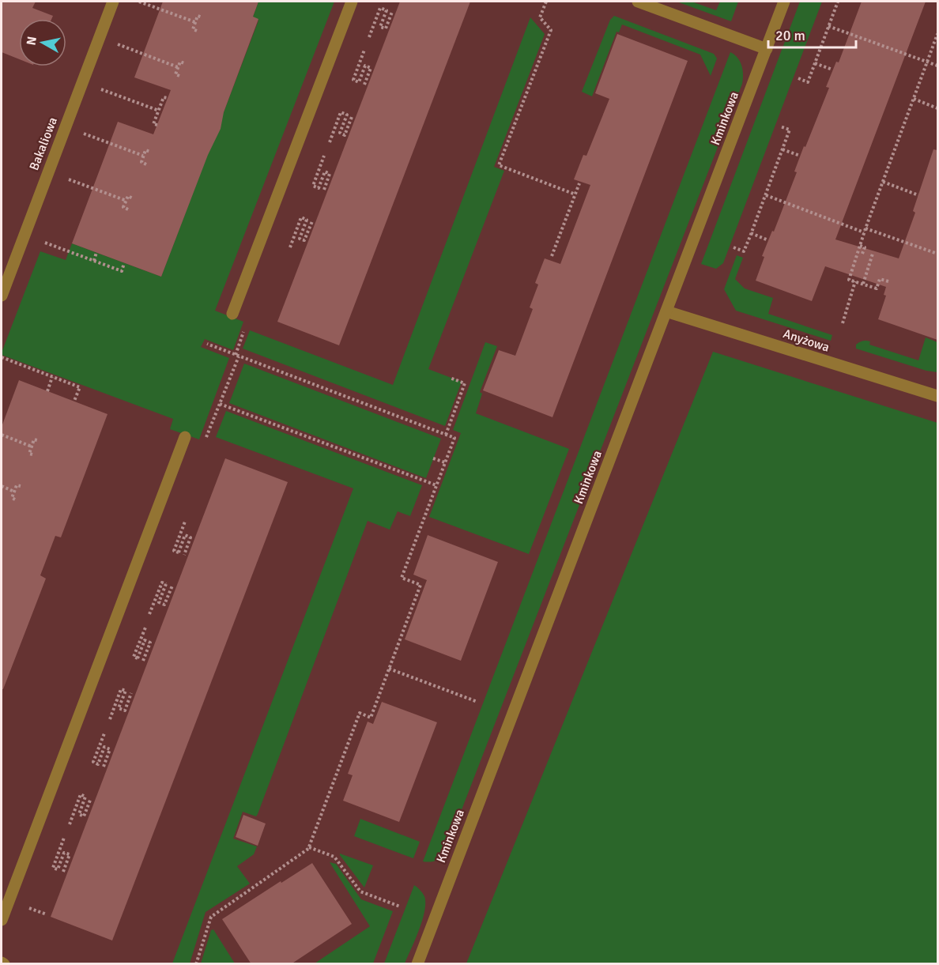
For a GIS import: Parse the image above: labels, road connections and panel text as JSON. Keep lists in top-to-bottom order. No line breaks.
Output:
{"streets":{"street":["Kminkowa","Bakaliowa","Anyżowa"]},"crossings":[["Kminkowa","Anyżowa"]],"scale_bar":"20 m","north":"left"}
